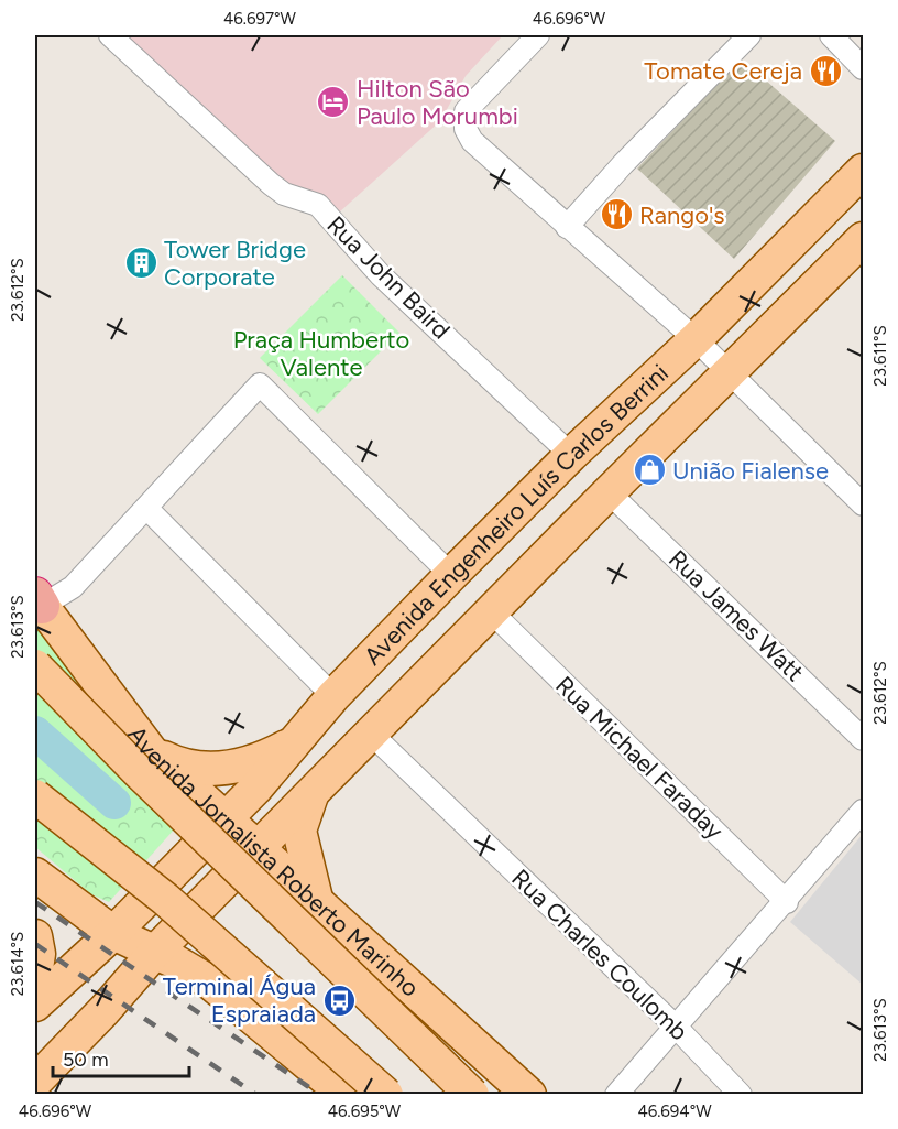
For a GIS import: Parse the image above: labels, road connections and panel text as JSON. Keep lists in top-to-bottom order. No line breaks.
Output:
{"streets":{"main road":["Avenida Engenheiro Luís Carlos Berrini","Avenida Jornalista Roberto Marinho"],"street":["Rua John Baird","Rua James Watt","Rua Michael Faraday","Rua Charles Coulomb"]},"crossings":[["Rua John Baird","Avenida Engenheiro Luís Carlos Berrini"],["Avenida Engenheiro Luís Carlos Berrini","Rua James Watt"],["Avenida Engenheiro Luís Carlos Berrini","Rua Michael Faraday"],["Avenida Engenheiro Luís Carlos Berrini","Avenida Jornalista Roberto Marinho"],["Avenida Engenheiro Luís Carlos Berrini","Rua Charles Coulomb"]],"parks":["Praça Humberto Valente"],"places":{"restaurant":["Tomate Cereja","Rango's"],"hotel":["Hilton São Paulo Morumbi"],"building":["Tower Bridge Corporate"],"shop":["União Fialense"],"bus stop":["Terminal Água Espraiada"]},"scale_bar":"50 m","coordinates":["46.697°W","46.696°W","23.612°S","23.611°S","23.613°S","23.614°S","46.695°W","46.694°W"]}
